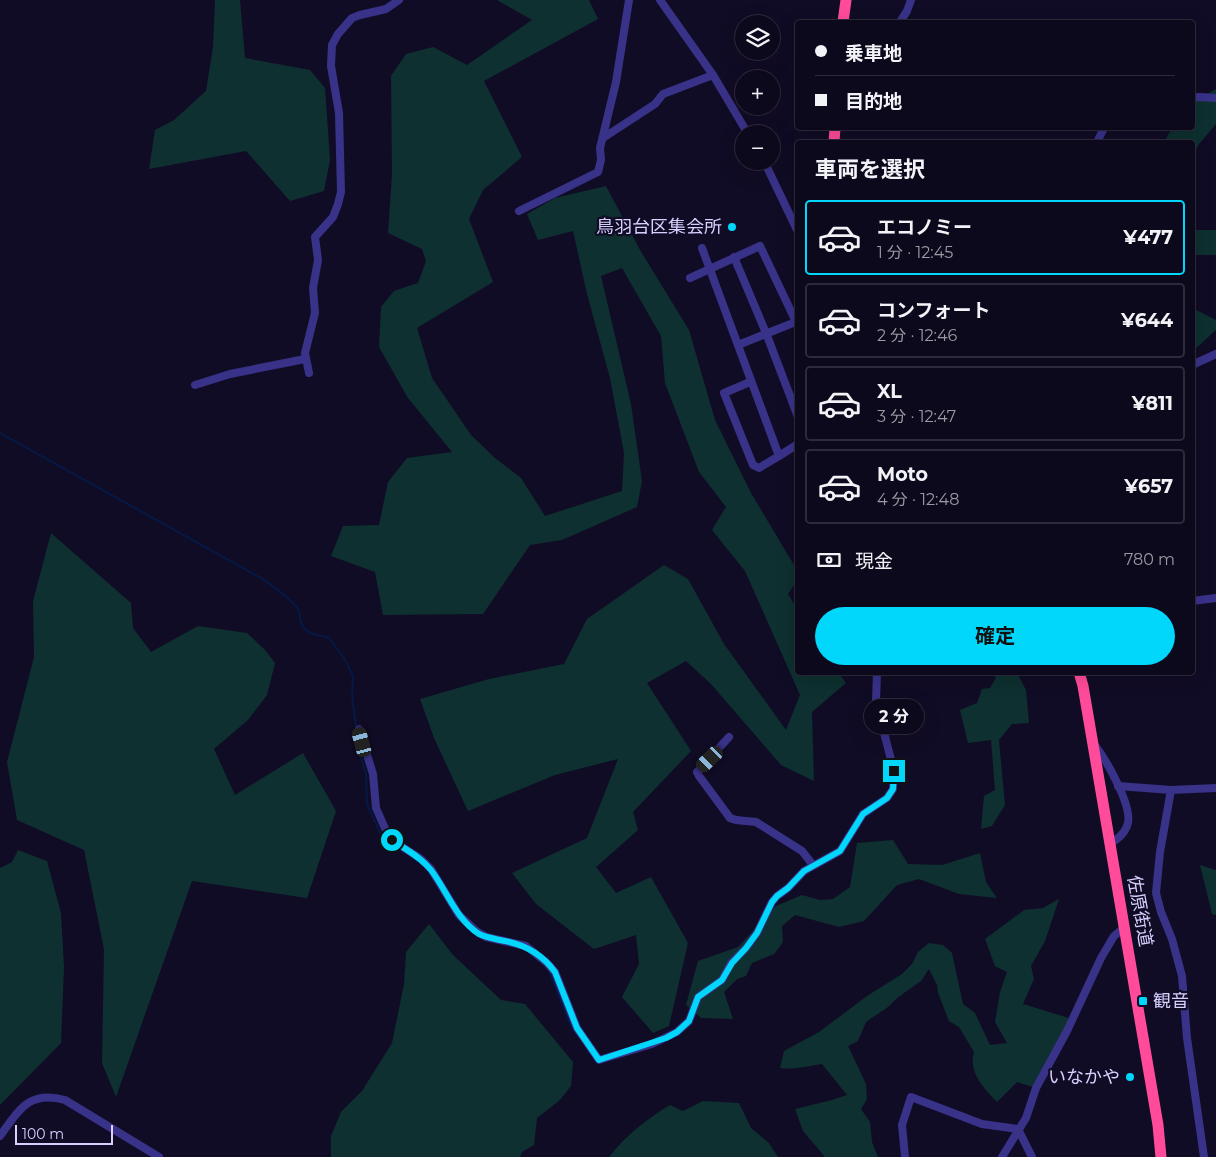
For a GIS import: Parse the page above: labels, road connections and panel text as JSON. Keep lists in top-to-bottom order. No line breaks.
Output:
{"streets":{"highway":["佐原街道"]},"places":{"other":["鳥羽台区集会所","いなかや"],"transit":["観音"]},"scale_bar":"100 m","page":{"map_buttons":["+","−"],"banner":["乗車地","目的地"],"heading":"車両を選択","list":[{"name":"エコノミー","note":"1 分 · 12:45","value":"¥477"},{"name":"コンフォート","note":"2 分 · 12:46","value":"¥644"},{"name":"XL","note":"3 分 · 12:47","value":"¥811"},{"name":"Moto","note":"4 分 · 12:48","value":"¥657"}],"pay":["現金","780 m"],"buttons":"確定","bubble":"2 分","scale":"100 m"}}
